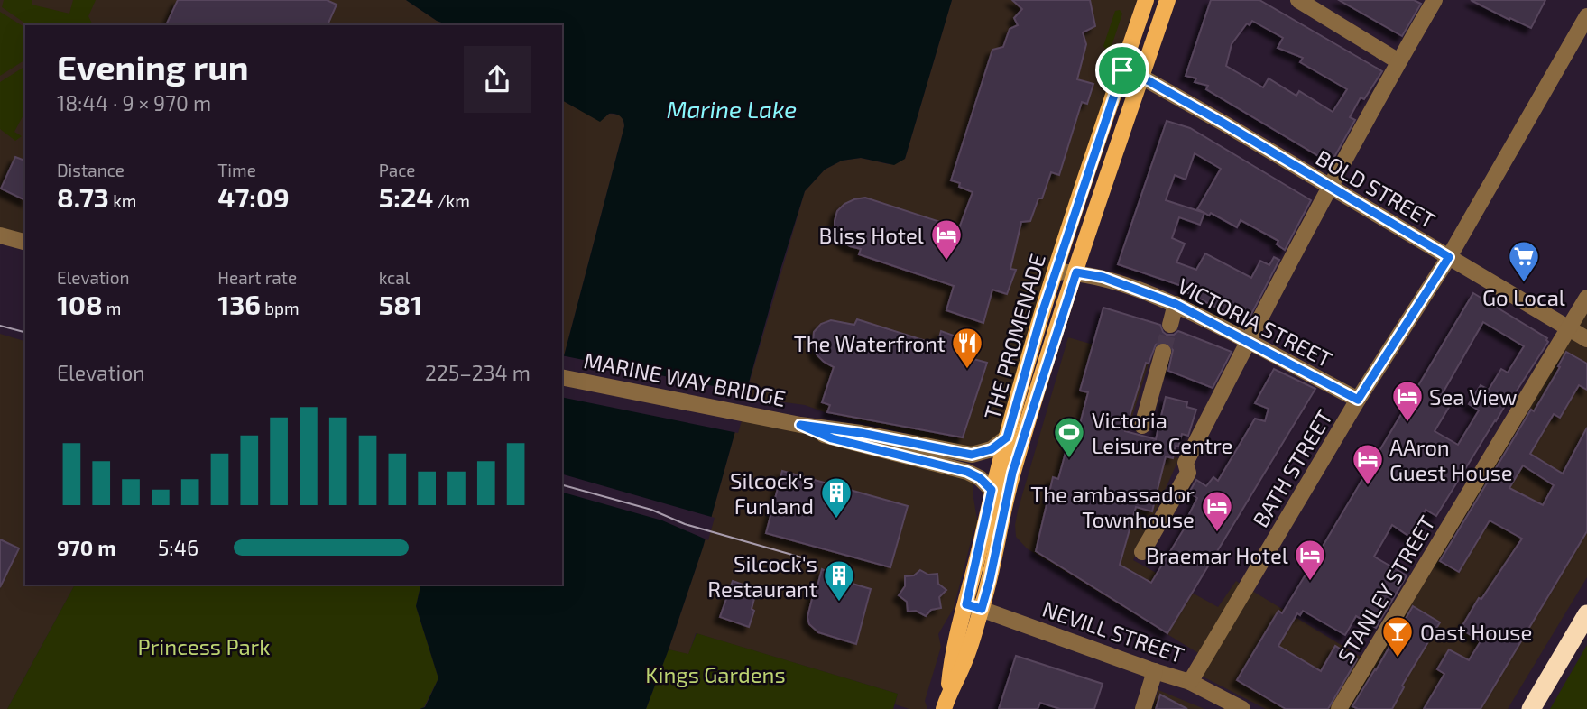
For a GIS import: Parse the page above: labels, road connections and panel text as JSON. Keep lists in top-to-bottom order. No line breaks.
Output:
{"streets":{"main road":["THE PROMENADE"],"street":["BOLD STREET","VICTORIA STREET","MARINE WAY BRIDGE","BATH STREET","STANLEY STREET","NEVILL STREET"]},"crossings":[["BOLD STREET","THE PROMENADE"],["BOLD STREET","BATH STREET"],["BOLD STREET","STANLEY STREET"],["VICTORIA STREET","THE PROMENADE"],["VICTORIA STREET","BATH STREET"],["THE PROMENADE","NEVILL STREET"],["BATH STREET","NEVILL STREET"]],"water":["Marine Lake"],"parks":["Princess Park","Kings Gardens"],"places":{"hotel":["Bliss Hotel","Sea View","AAron Guest House","The ambassador Townhouse","Braemar Hotel"],"supermarket":["Go Local"],"restaurant":["The Waterfront"],"sports":["Victoria Leisure Centre"],"building":["Silcock's Funland","Silcock's Restaurant"],"bar":["Oast House"]},"page":{"heading":["Evening run","18:44 · 9 × 970 m"],"stats":[["Distance","8.73 km"],["Time","47:09"],["Pace","5:24 /km"],["Elevation","108 m"],["Heart rate","136 bpm"],["kcal","581"]],"chart":["Elevation","225–234 m"],"list":[{"name":"970 m","note":"5:46"}]}}
